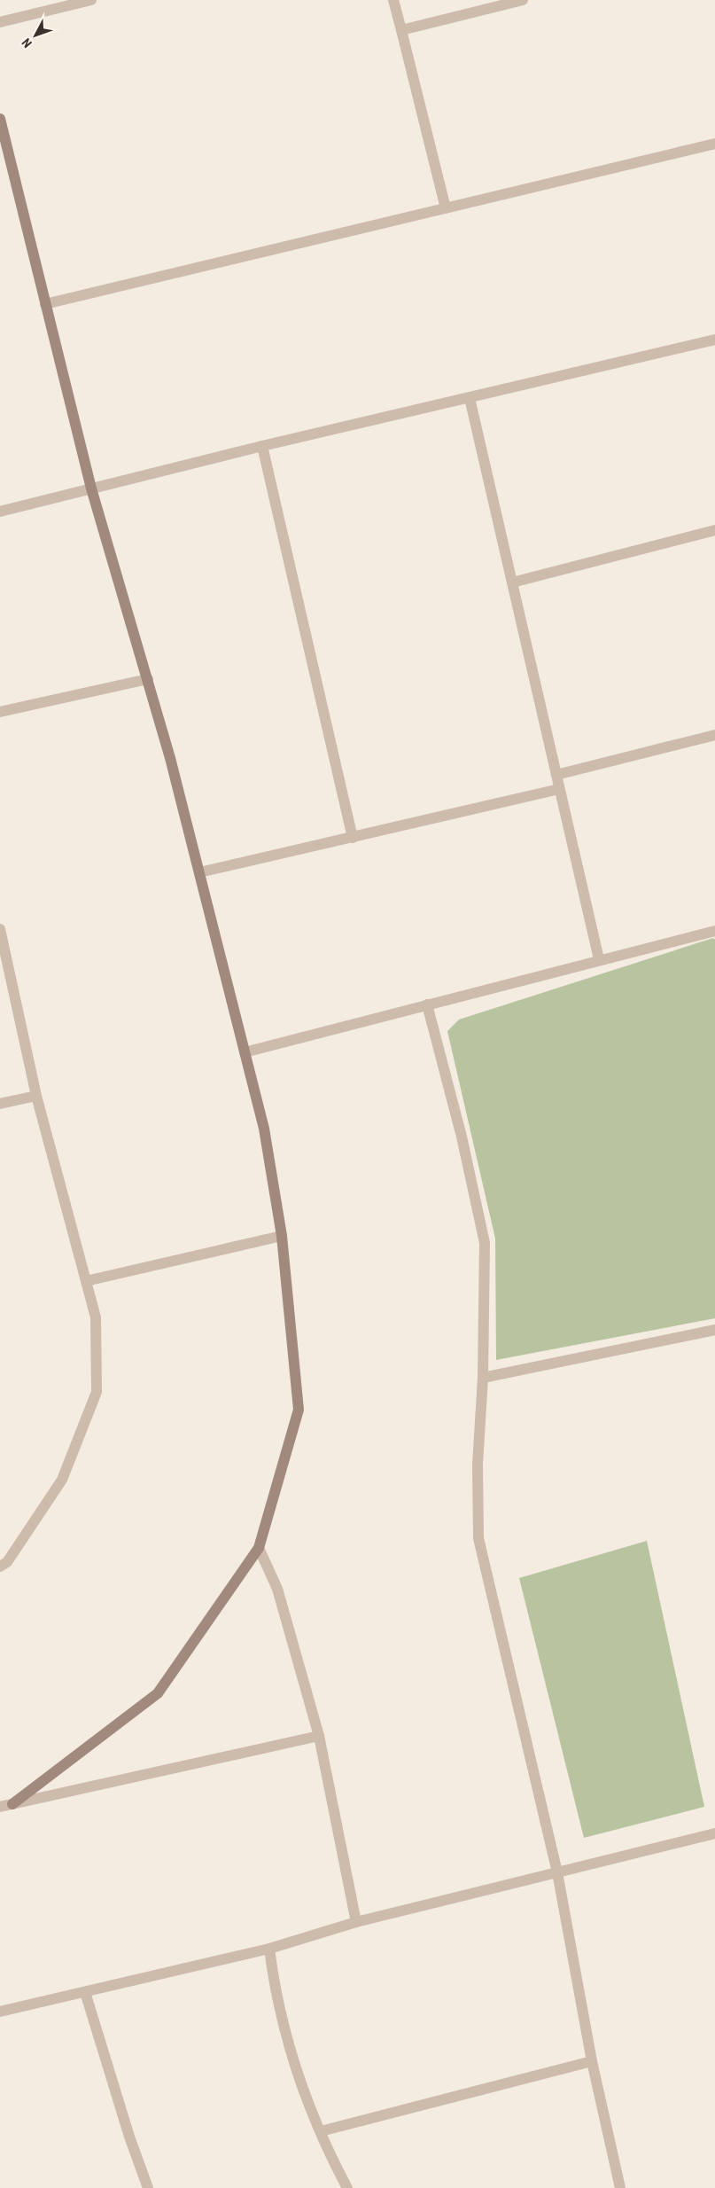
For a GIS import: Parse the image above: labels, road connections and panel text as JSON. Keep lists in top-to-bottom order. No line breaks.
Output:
{"north":"bottom left"}
